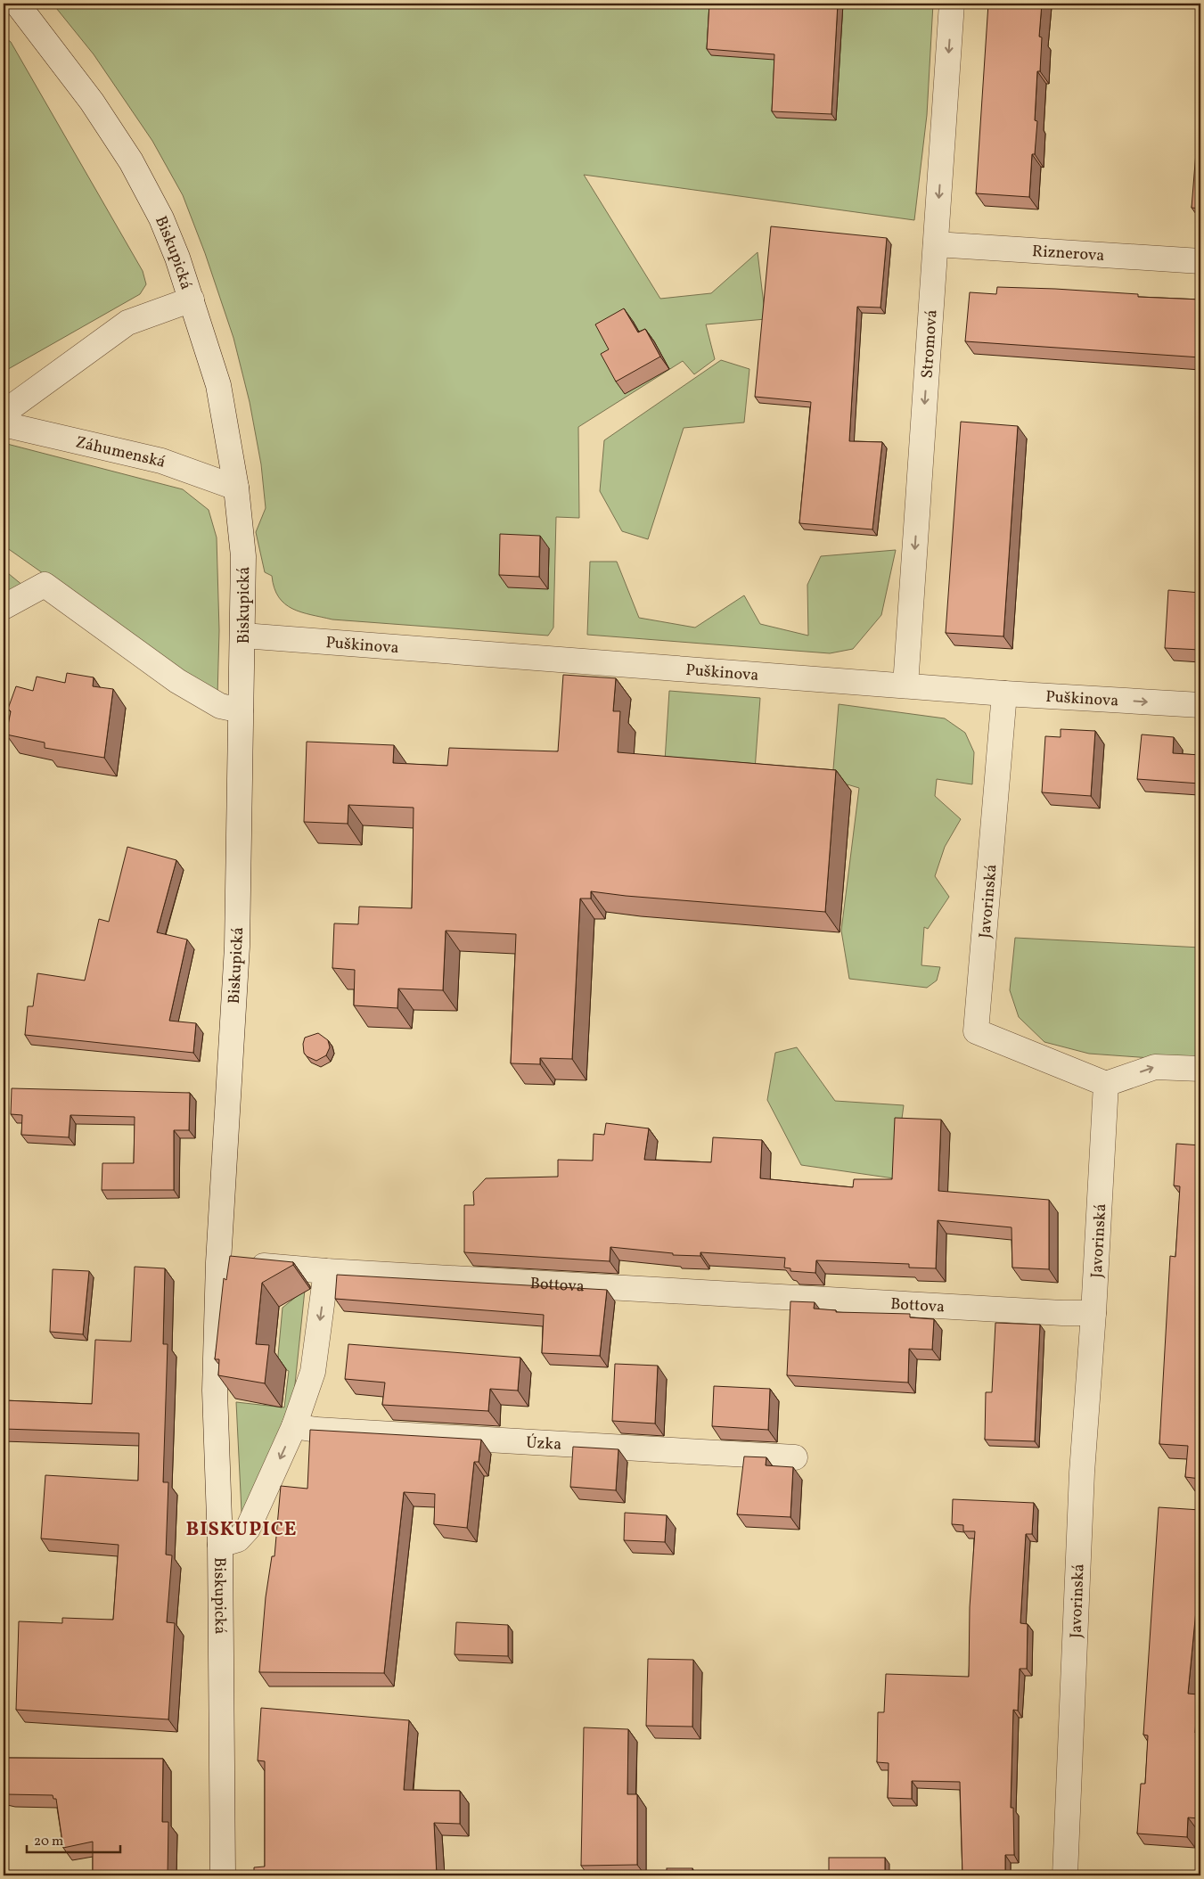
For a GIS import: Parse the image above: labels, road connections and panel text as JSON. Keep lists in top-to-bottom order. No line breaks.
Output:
{"streets":{"street":["Biskupická","Riznerova","Stromová","Záhumenská","Puškinova","Javorinská","Bottova","Úzka"]},"crossings":[["Biskupická","Záhumenská"],["Biskupická","Puškinova"],["Riznerova","Stromová"],["Stromová","Puškinova"],["Puškinova","Javorinská"],["Javorinská","Bottova"]],"one_way":["Stromová"],"districts":["BISKUPICE"],"scale_bar":"20 m"}
